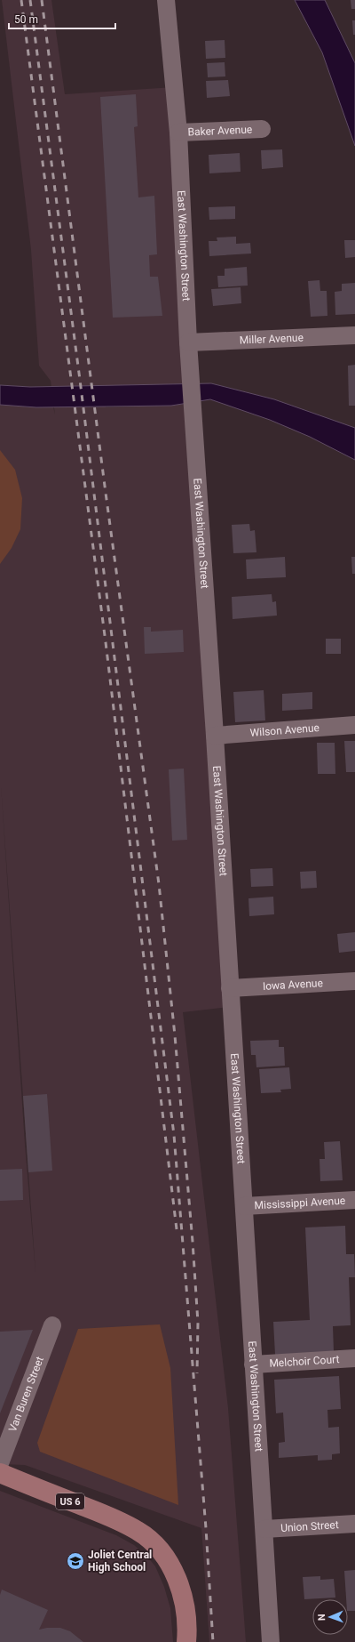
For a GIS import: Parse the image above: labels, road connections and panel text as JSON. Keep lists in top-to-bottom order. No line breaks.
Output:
{"streets":{"main road":["US 6"],"street":["Baker Avenue","East Washington Street","Miller Avenue","Wilson Avenue","Iowa Avenue","Mississippi Avenue","Melchoir Court","Van Buren Street","Union Street"]},"crossings":[["Baker Avenue","East Washington Street"],["East Washington Street","Miller Avenue"],["East Washington Street","Wilson Avenue"],["East Washington Street","Iowa Avenue"],["East Washington Street","Mississippi Avenue"],["East Washington Street","Melchoir Court"],["East Washington Street","Union Street"]],"places":{"school or university":["Joliet Central High School"]},"scale_bar":"50 m","north":"left"}
